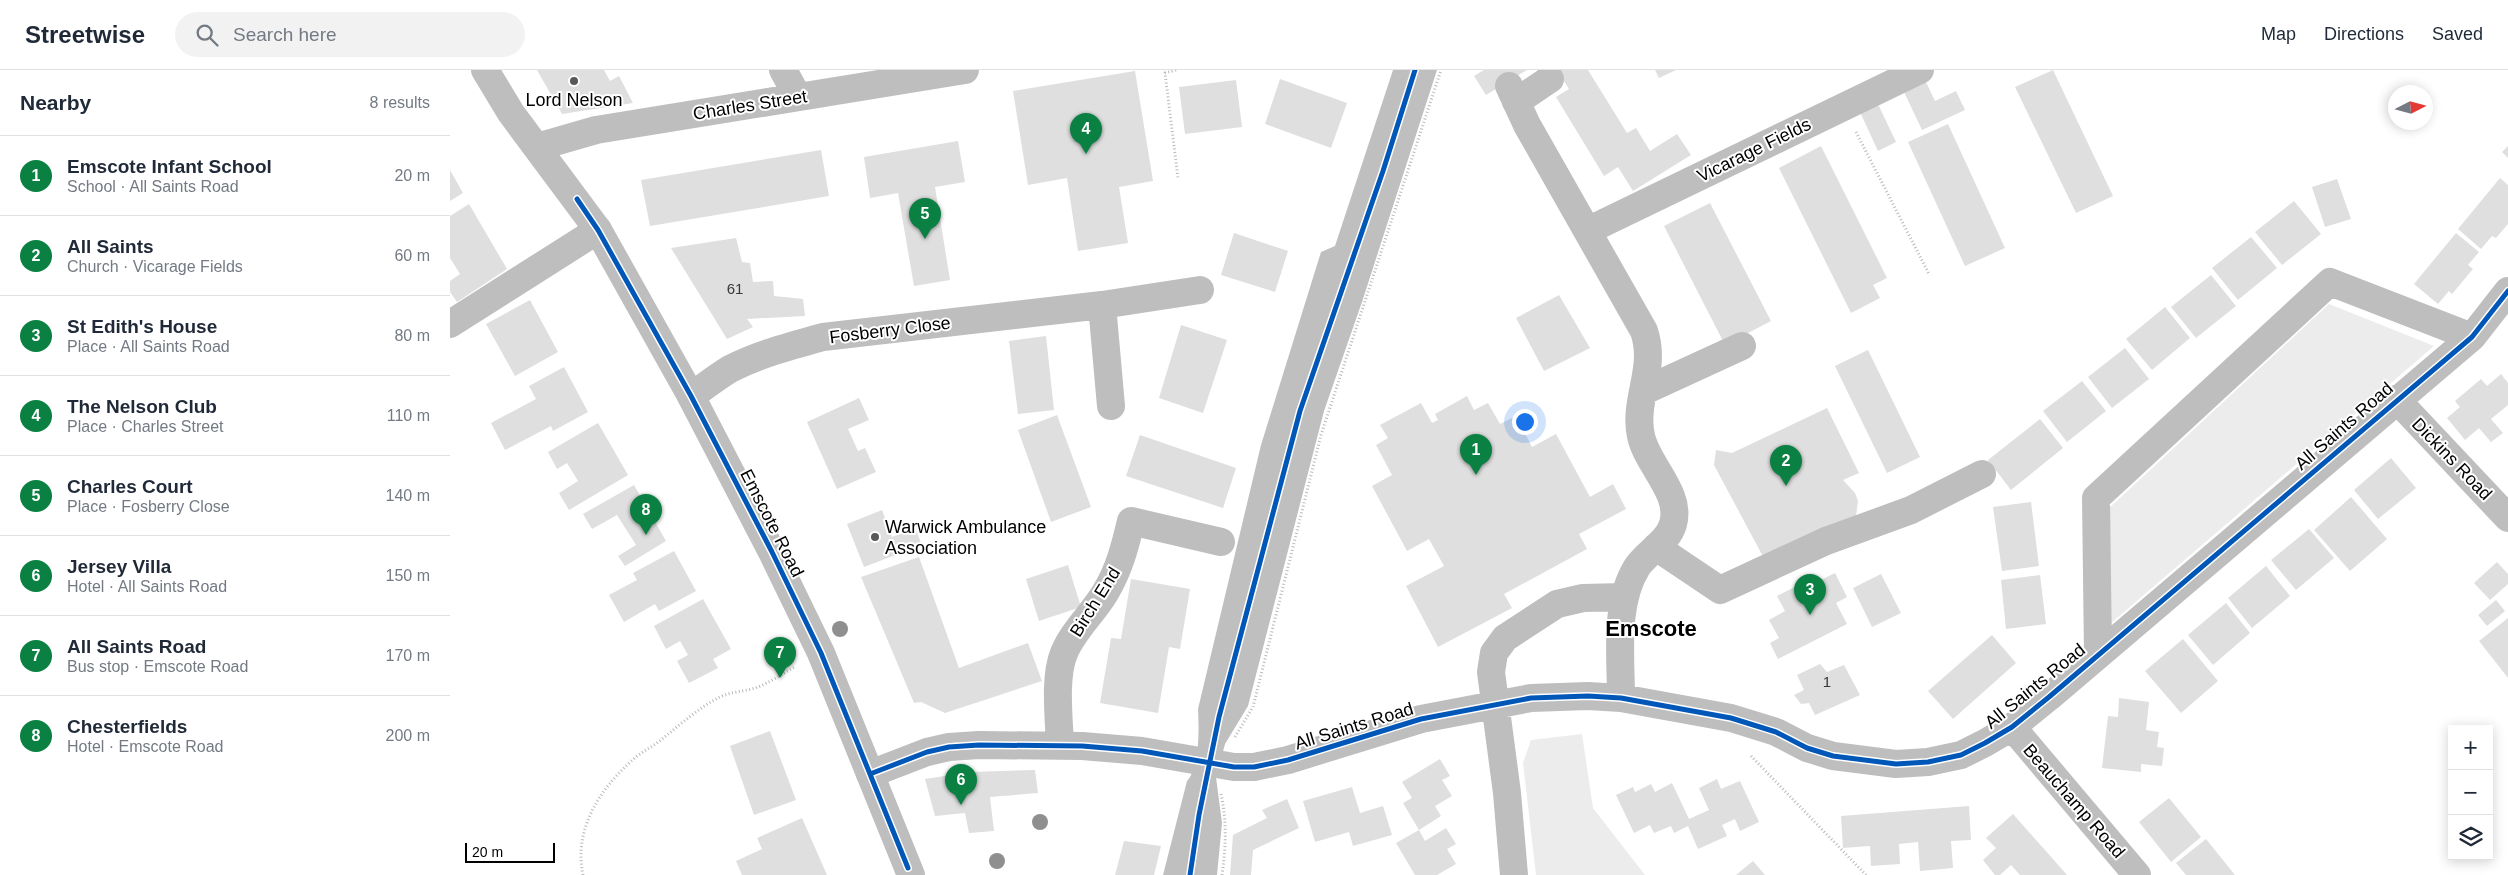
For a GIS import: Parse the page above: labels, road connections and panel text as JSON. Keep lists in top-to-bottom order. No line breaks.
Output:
{"streets":{"street":["Charles Street","Vicarage Fields","Fosberry Close","All Saints Road","Dickins Road","Emscote Road","Birch End","Beauchamp Road"]},"crossings":[["Charles Street","Emscote Road"],["Fosberry Close","Emscote Road"],["All Saints Road","Dickins Road"],["All Saints Road","Emscote Road"],["All Saints Road","Birch End"],["All Saints Road","Beauchamp Road"]],"districts":["Emscote"],"places":["Lord Nelson","Warwick Ambulance Association"],"house_numbers":["61","1"],"scale_bar":"20 m","north":"right","page":{"header":"Streetwise","search":"Search here","nav":["Map","Directions","Saved"],"heading":["Nearby","8 results"],"pins":["4","5","1","2","8","3","7","6"],"list":[{"mark":"1","name":"Emscote Infant School","note":"School · All Saints Road","value":"20 m"},{"mark":"2","name":"All Saints","note":"Church · Vicarage Fields","value":"60 m"},{"mark":"3","name":"St Edith's House","note":"Place · All Saints Road","value":"80 m"},{"mark":"4","name":"The Nelson Club","note":"Place · Charles Street","value":"110 m"},{"mark":"5","name":"Charles Court","note":"Place · Fosberry Close","value":"140 m"},{"mark":"6","name":"Jersey Villa","note":"Hotel · All Saints Road","value":"150 m"},{"mark":"7","name":"All Saints Road","note":"Bus stop · Emscote Road","value":"170 m"},{"mark":"8","name":"Chesterfields","note":"Hotel · Emscote Road","value":"200 m"}],"map_buttons":["+","−"],"scale":"20 m"}}
